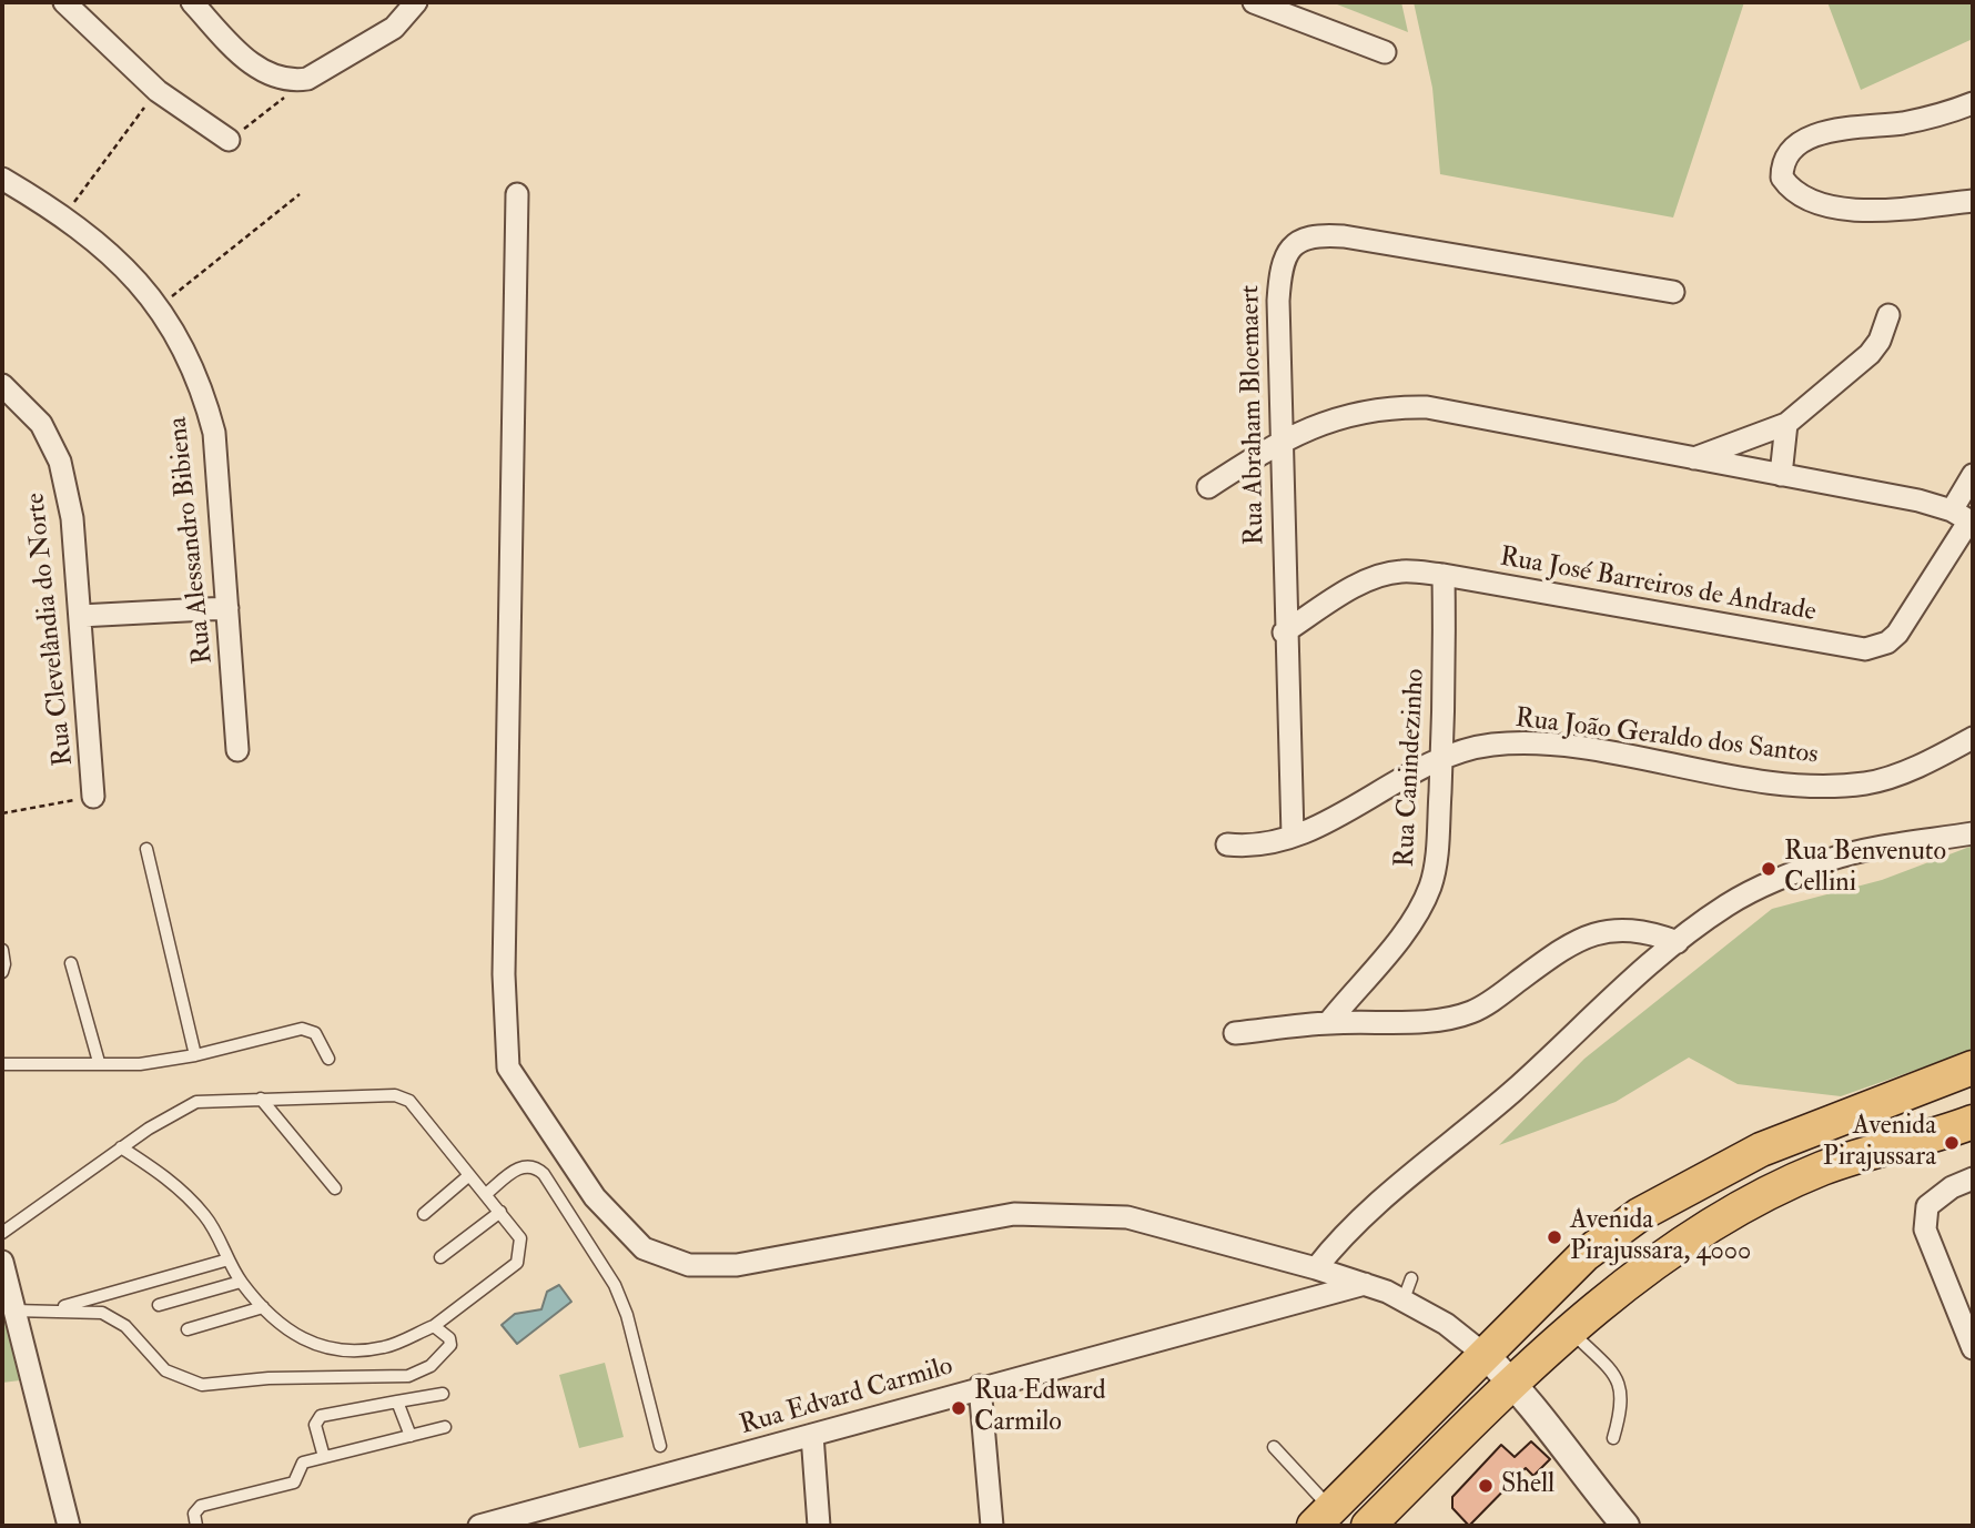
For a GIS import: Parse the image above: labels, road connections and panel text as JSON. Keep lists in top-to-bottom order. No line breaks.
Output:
{"streets":{"street":["Rua Abraham Bloemaert","Rua Alessandro Bibiena","Rua José Barreiros de Andrade","Rua Clevelândia do Norte","Rua João Geraldo dos Santos","Rua Canindezinho","Rua Edvard Carmilo"]},"crossings":[["Rua Abraham Bloemaert","Rua José Barreiros de Andrade"],["Rua Abraham Bloemaert","Rua João Geraldo dos Santos"],["Rua José Barreiros de Andrade","Rua Canindezinho"],["Rua João Geraldo dos Santos","Rua Canindezinho"]],"places":["Rua Benvenuto Cellini","Avenida Pirajussara","Avenida Pirajussara, 4000","Rua Edward Carmilo","Shell"]}
